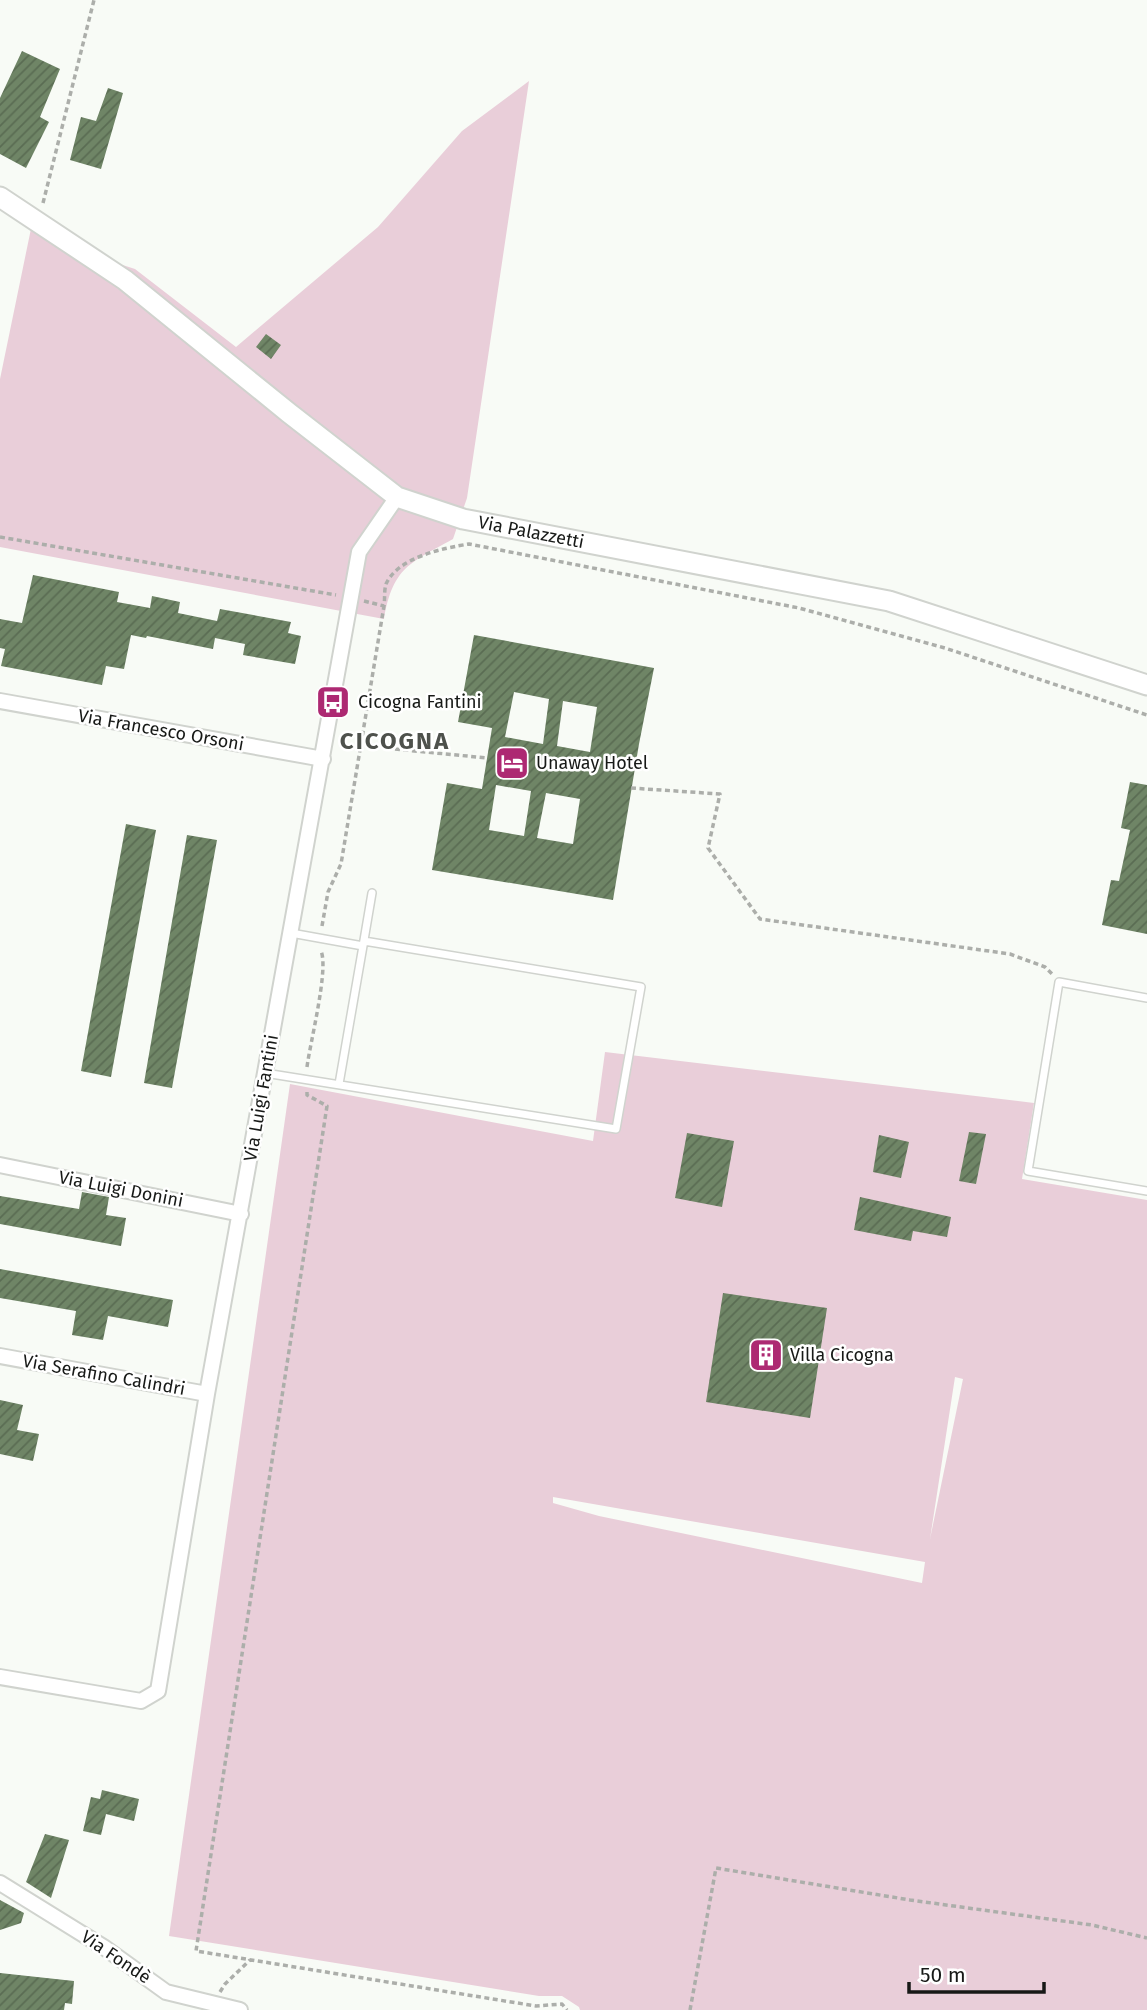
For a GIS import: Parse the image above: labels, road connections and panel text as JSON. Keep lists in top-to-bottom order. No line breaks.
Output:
{"streets":{"main road":["Via Palazzetti"],"street":["Via Francesco Orsoni","Via Luigi Fantini","Via Luigi Donini","Via Serafino Calindri","Via Fondè"]},"crossings":[["Via Palazzetti","Via Luigi Fantini"],["Via Francesco Orsoni","Via Luigi Fantini"],["Via Luigi Fantini","Via Luigi Donini"],["Via Luigi Fantini","Via Serafino Calindri"]],"districts":["CICOGNA"],"places":{"bus stop":["Cicogna Fantini"],"hotel":["Unaway Hotel"],"building":["Villa Cicogna"]},"scale_bar":"50 m"}
